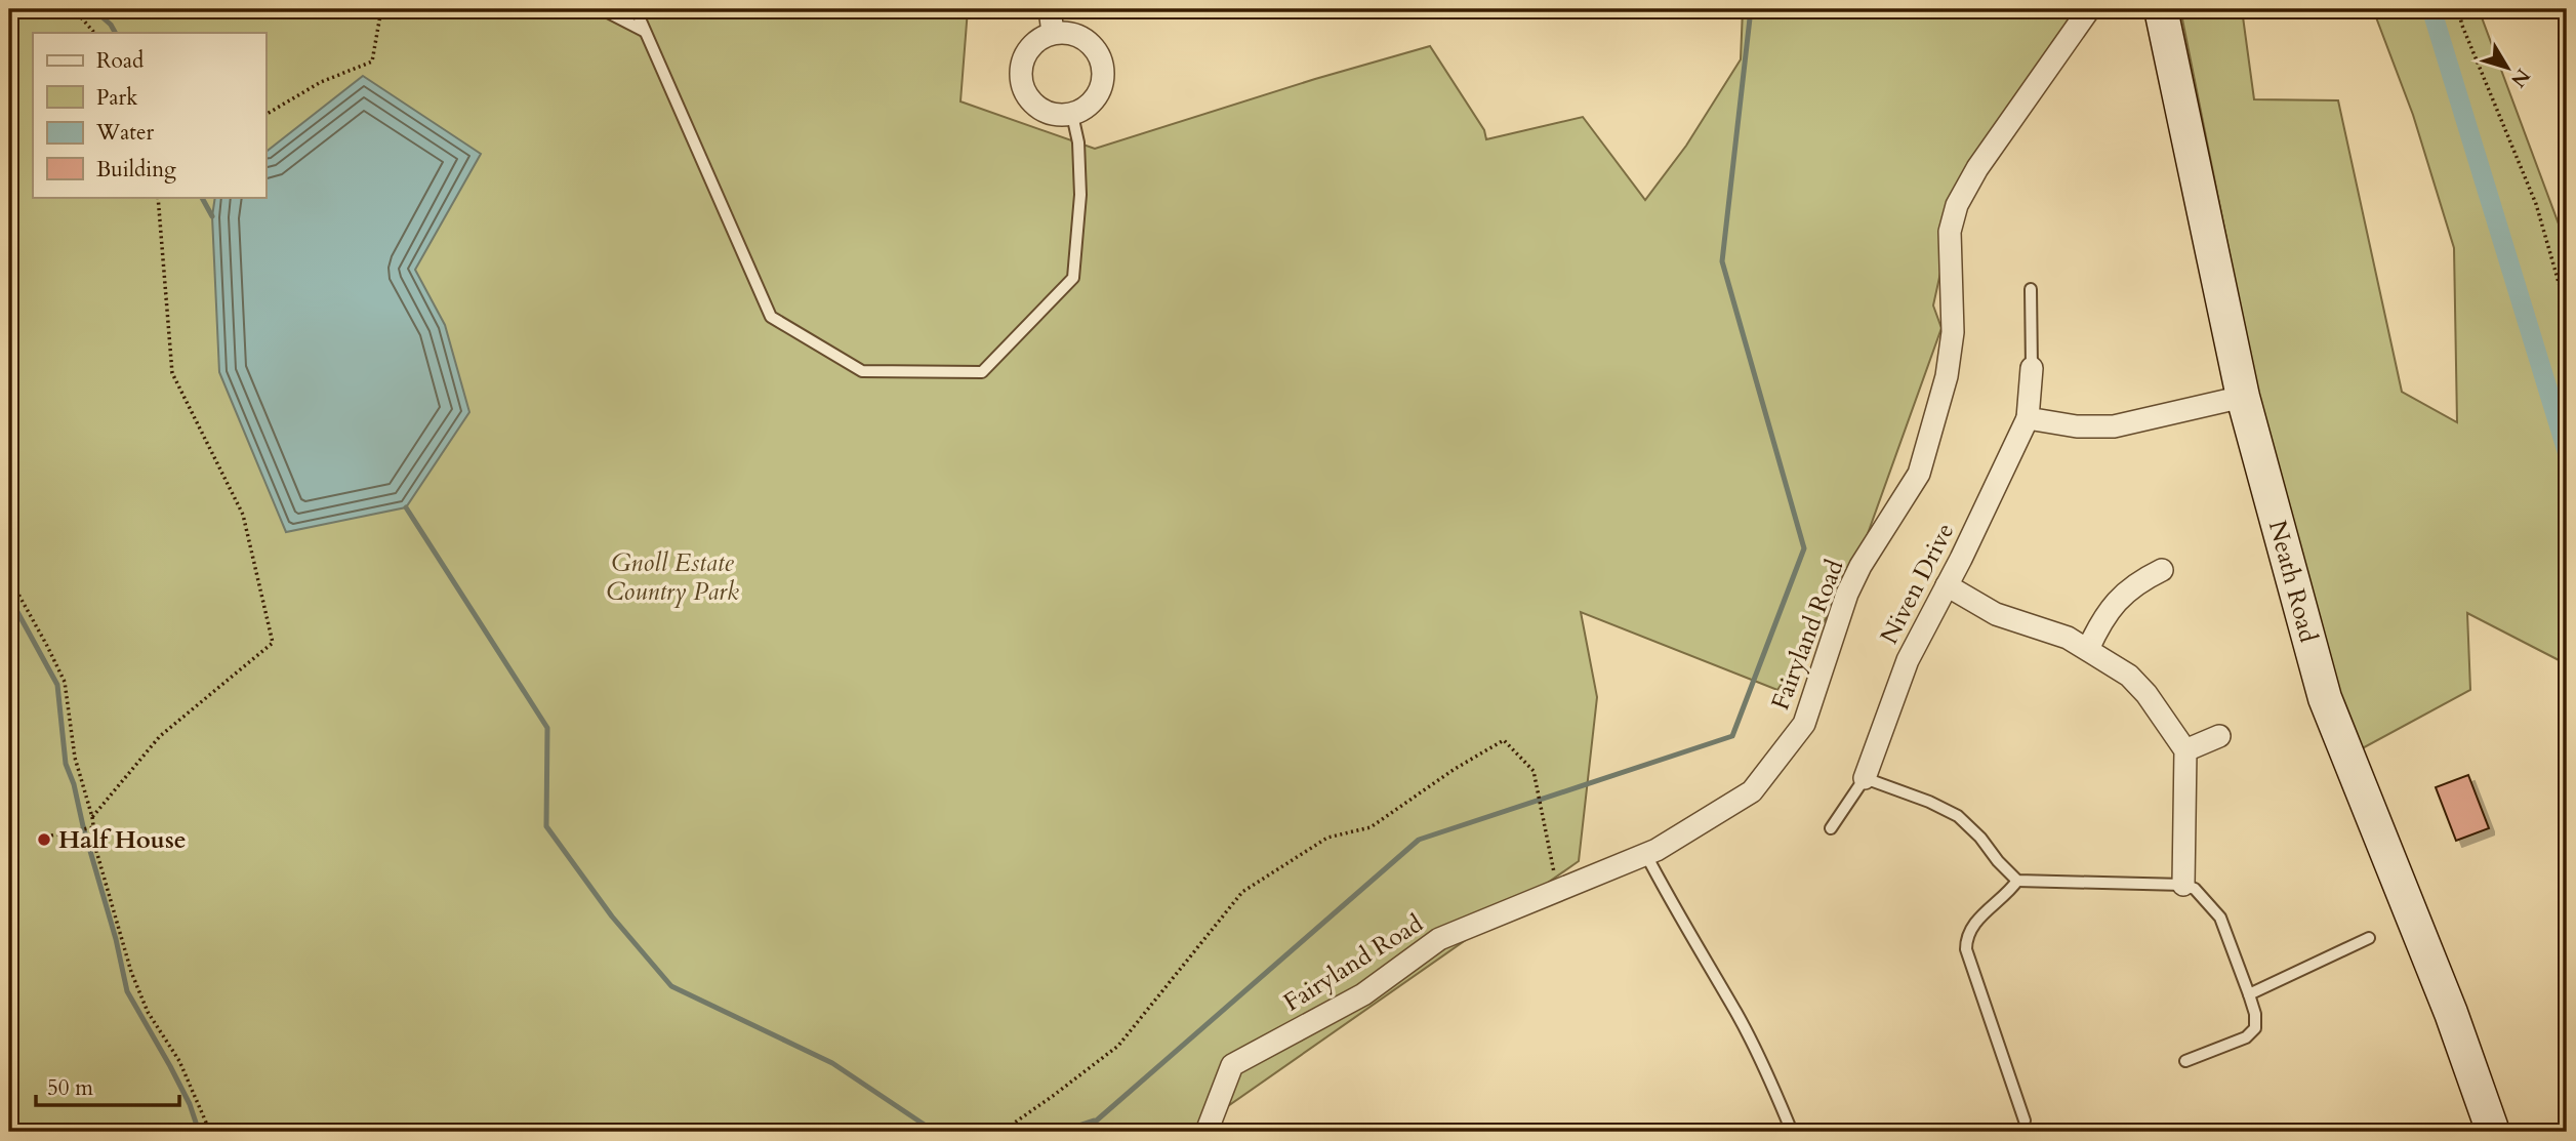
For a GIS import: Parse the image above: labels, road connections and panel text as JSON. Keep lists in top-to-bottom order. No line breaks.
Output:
{"streets":{"main road":["Neath Road"],"street":["Niven Drive","Fairyland Road"]},"parks":["Gnoll Estate Country Park"],"places":["Half House"],"legend":["Road","Park","Water","Building"],"scale_bar":"50 m","north":"bottom right"}
